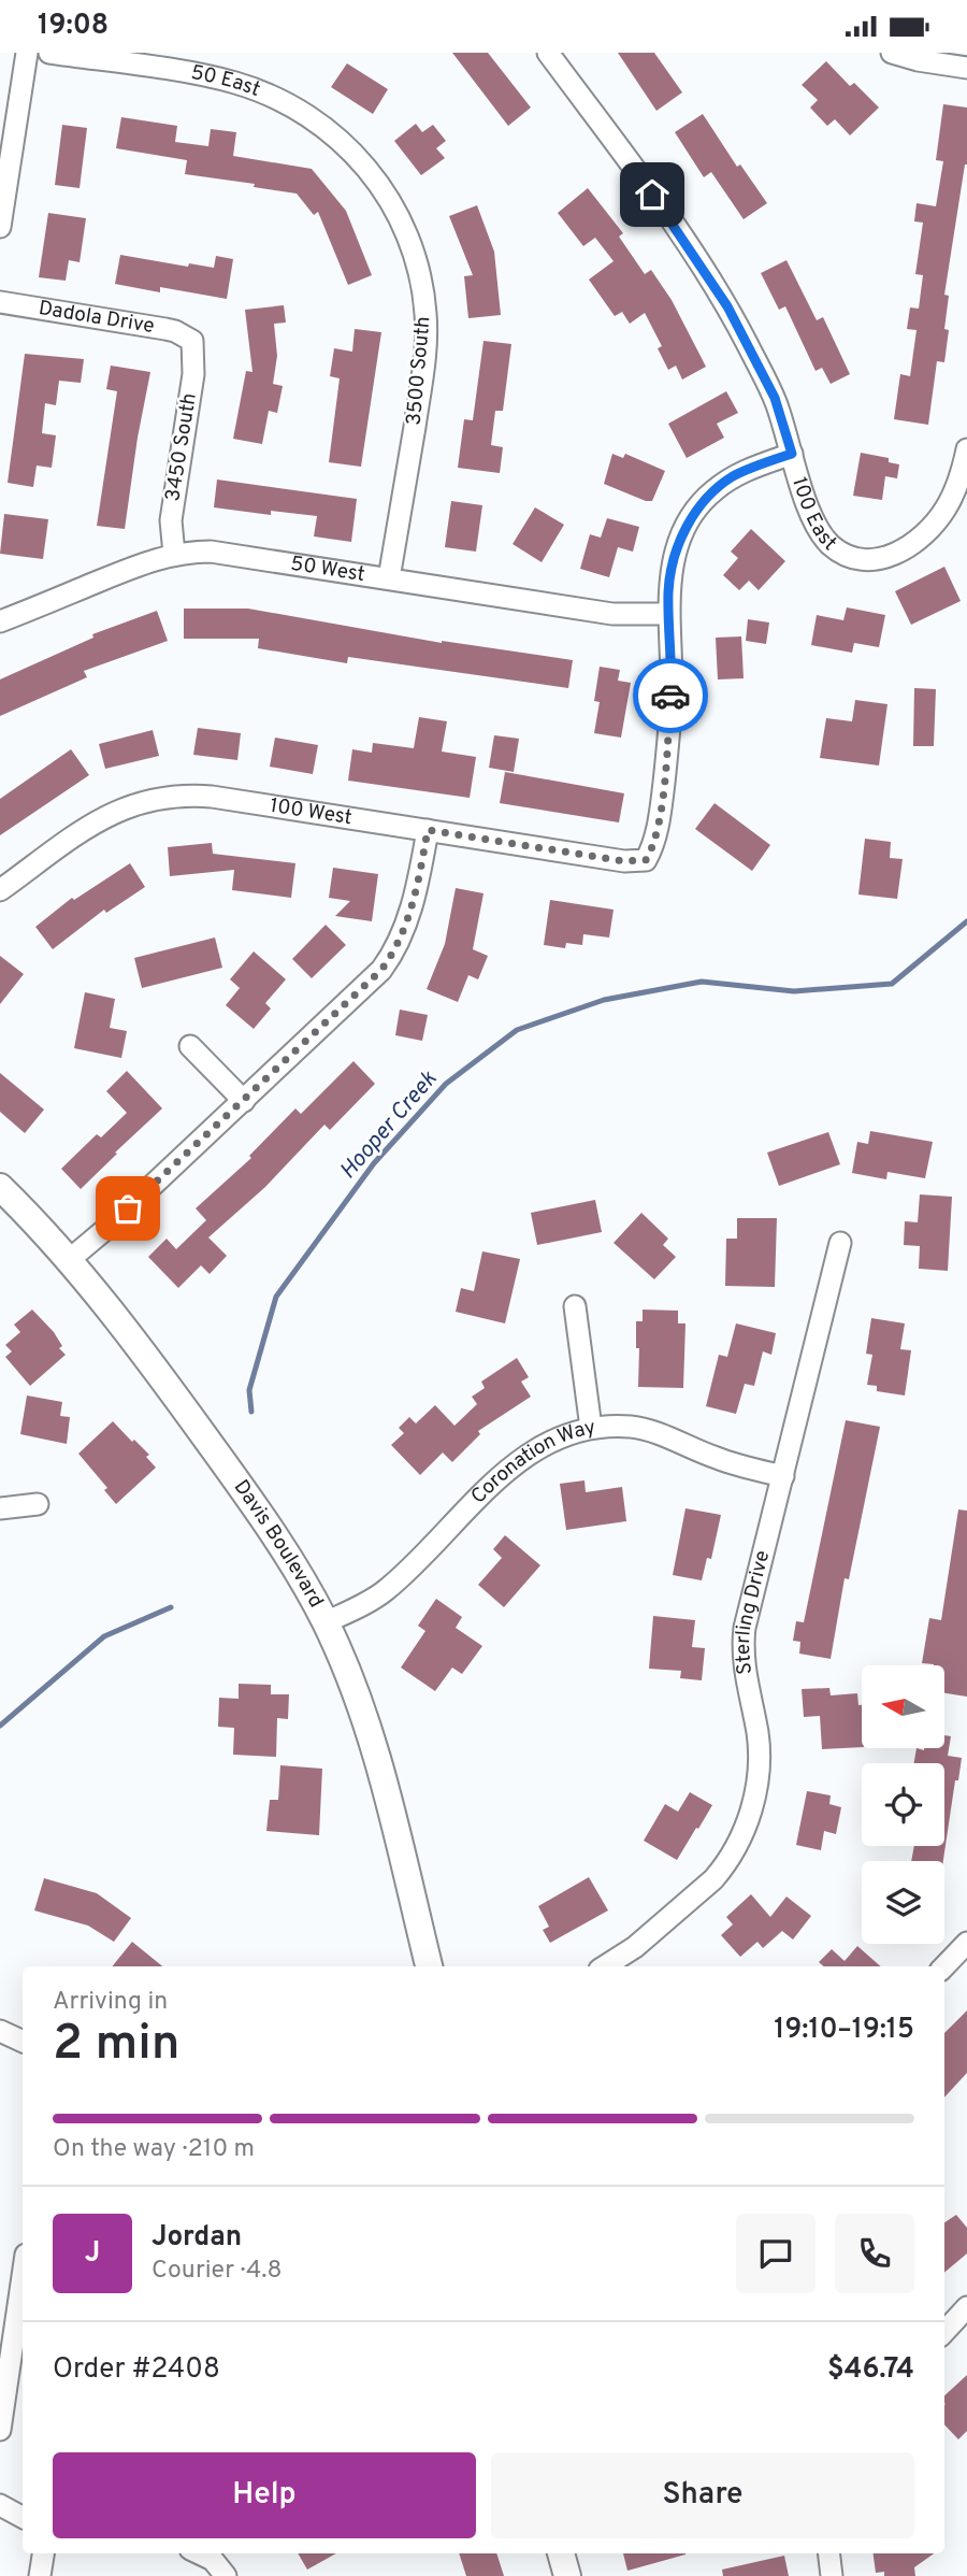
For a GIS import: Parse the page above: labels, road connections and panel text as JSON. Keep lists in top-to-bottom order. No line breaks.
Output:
{"streets":{"street":["50 East","Dadola Drive","3500 South","3450 South","100 East","50 West","100 West","Coronation Way","Davis Boulevard","Sterling Drive"]},"crossings":[["50 East","3500 South"],["Dadola Drive","3450 South"],["3500 South","50 West"],["3450 South","50 West"],["50 West","100 West"],["Coronation Way","Davis Boulevard"],["Coronation Way","Sterling Drive"]],"water":["Hooper Creek"],"north":"left","page":{"status":"19:08","heading":["2 min","Arriving in","19:10–19:15"],"panel":["Jordan","Courier · 4.8","Order #2408","$46.74"],"bar":"On the way · 210 m","round":"J","buttons":["Help","Share"]}}
